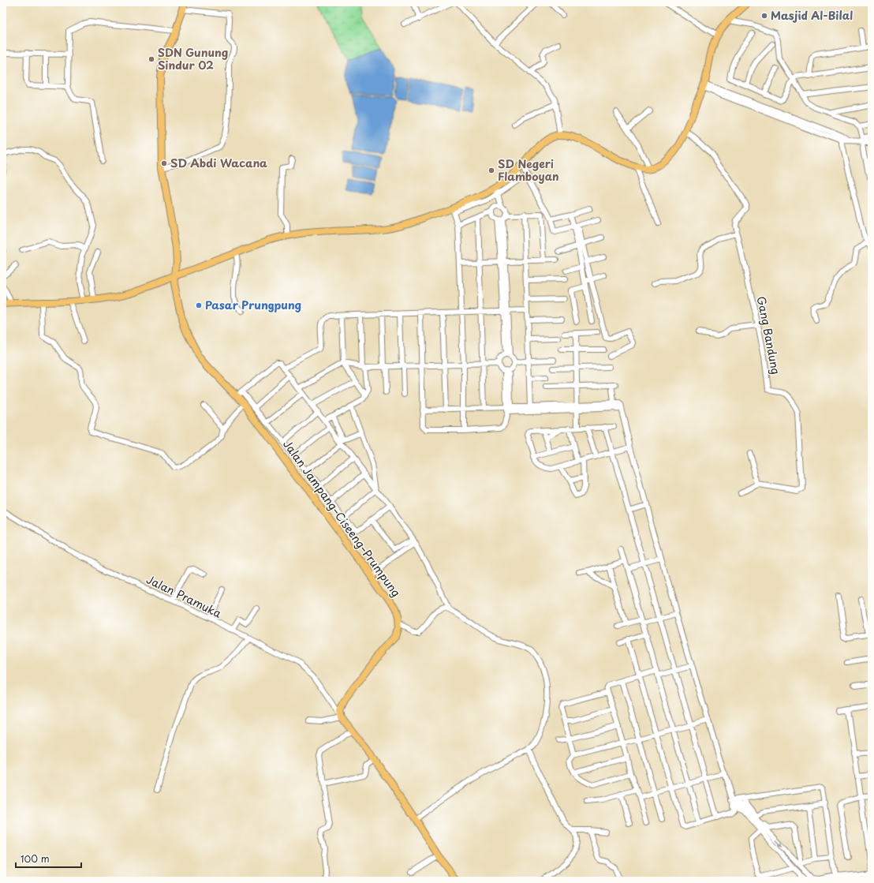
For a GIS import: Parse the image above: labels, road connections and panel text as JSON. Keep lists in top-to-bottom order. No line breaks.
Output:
{"streets":{"main road":["Jalan Jampang–Ciseeng–Prumpung"],"street":["Gang Bandung","Jalan Pramuka"]},"crossings":[["Jalan Jampang–Ciseeng–Prumpung","Jalan Pramuka"]],"places":["Masjid Al-Bilal","SDN Gunung Sindur 02","SD Abdi Wacana","SD Negeri Flamboyan","Pasar Prungpung"],"scale_bar":"100 m"}
